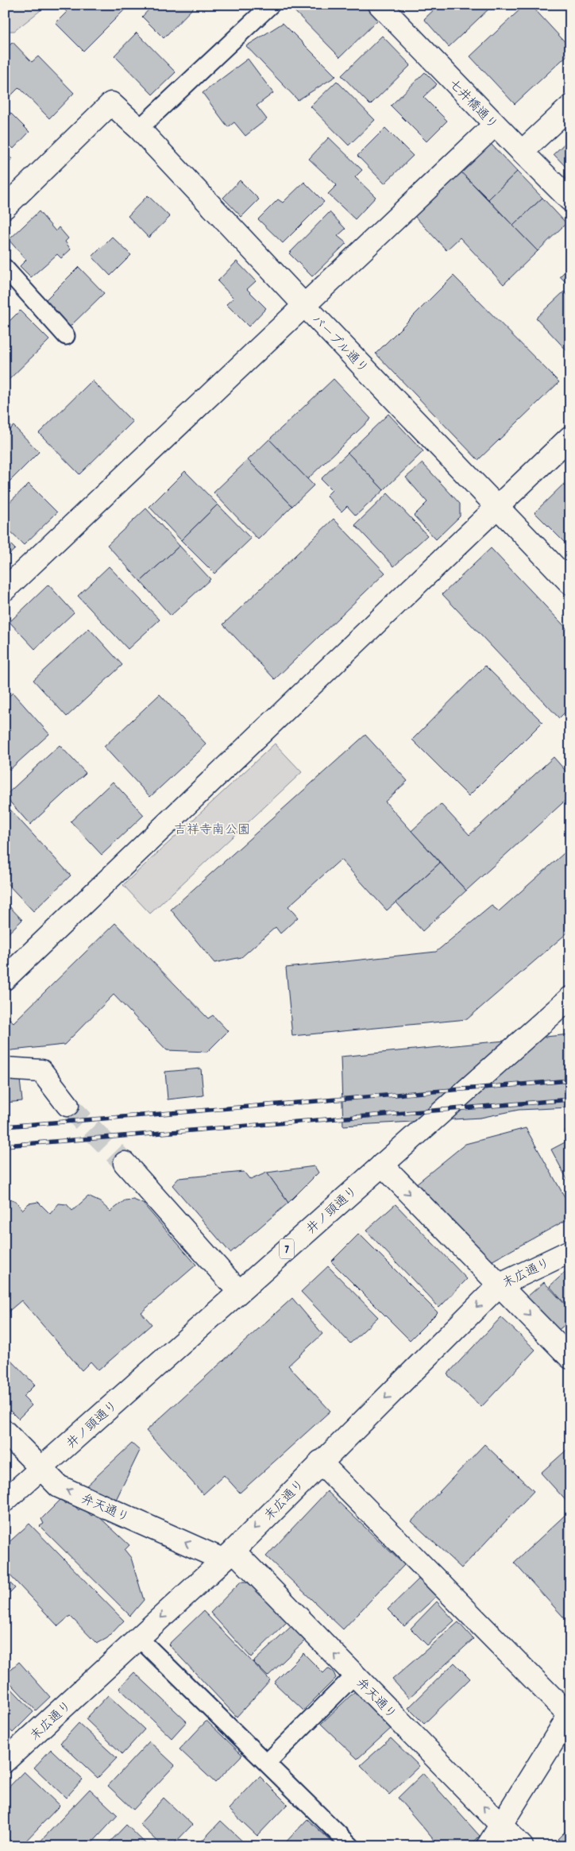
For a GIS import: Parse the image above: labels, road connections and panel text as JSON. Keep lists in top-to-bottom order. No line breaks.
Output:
{"streets":{"street":["七井橋通り","パープル通り","井ノ頭通り","7","末広通り","弁天通り"]},"crossings":[["井ノ頭通り","弁天通り"],["末広通り","弁天通り"]],"one_way":["末広通り","弁天通り"],"parks":["吉祥寺南公園"]}
